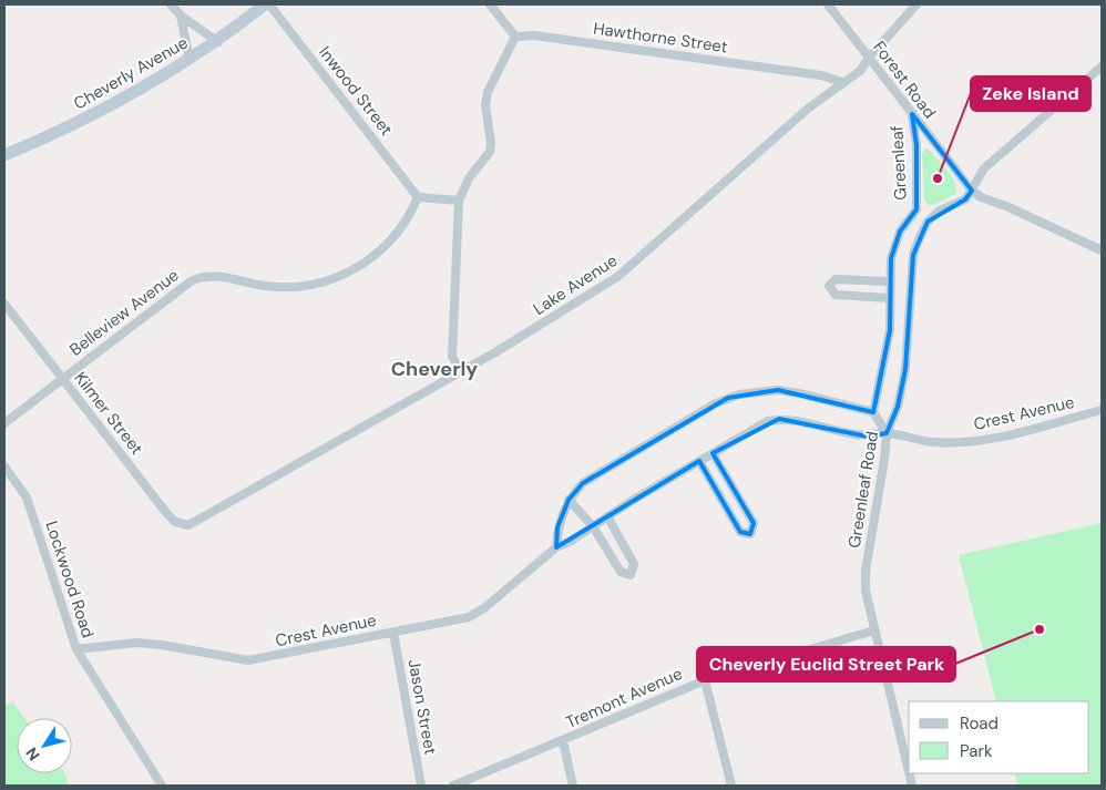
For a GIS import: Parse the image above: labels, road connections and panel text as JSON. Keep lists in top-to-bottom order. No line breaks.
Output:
{"streets":{"street":["Hawthorne Street","Cheverly Avenue","Forest Road","Inwood Street","Greenleaf","Lake Avenue","Belleview Avenue","Kilmer Street","Crest Avenue","Greenleaf Road","Lockwood Road","Tremont Avenue","Jason Street"]},"crossings":[["Hawthorne Street","Lake Avenue"],["Cheverly Avenue","Inwood Street"],["Forest Road","Greenleaf"],["Forest Road","Lake Avenue"],["Inwood Street","Belleview Avenue"],["Greenleaf","Greenleaf Road"],["Lake Avenue","Kilmer Street"],["Belleview Avenue","Kilmer Street"],["Crest Avenue","Greenleaf Road"],["Crest Avenue","Lockwood Road"],["Crest Avenue","Jason Street"],["Greenleaf Road","Tremont Avenue"]],"districts":["Cheverly"],"places":["Zeke Island","Cheverly Euclid Street Park"],"legend":["Road","Park"],"north":"bottom left"}
